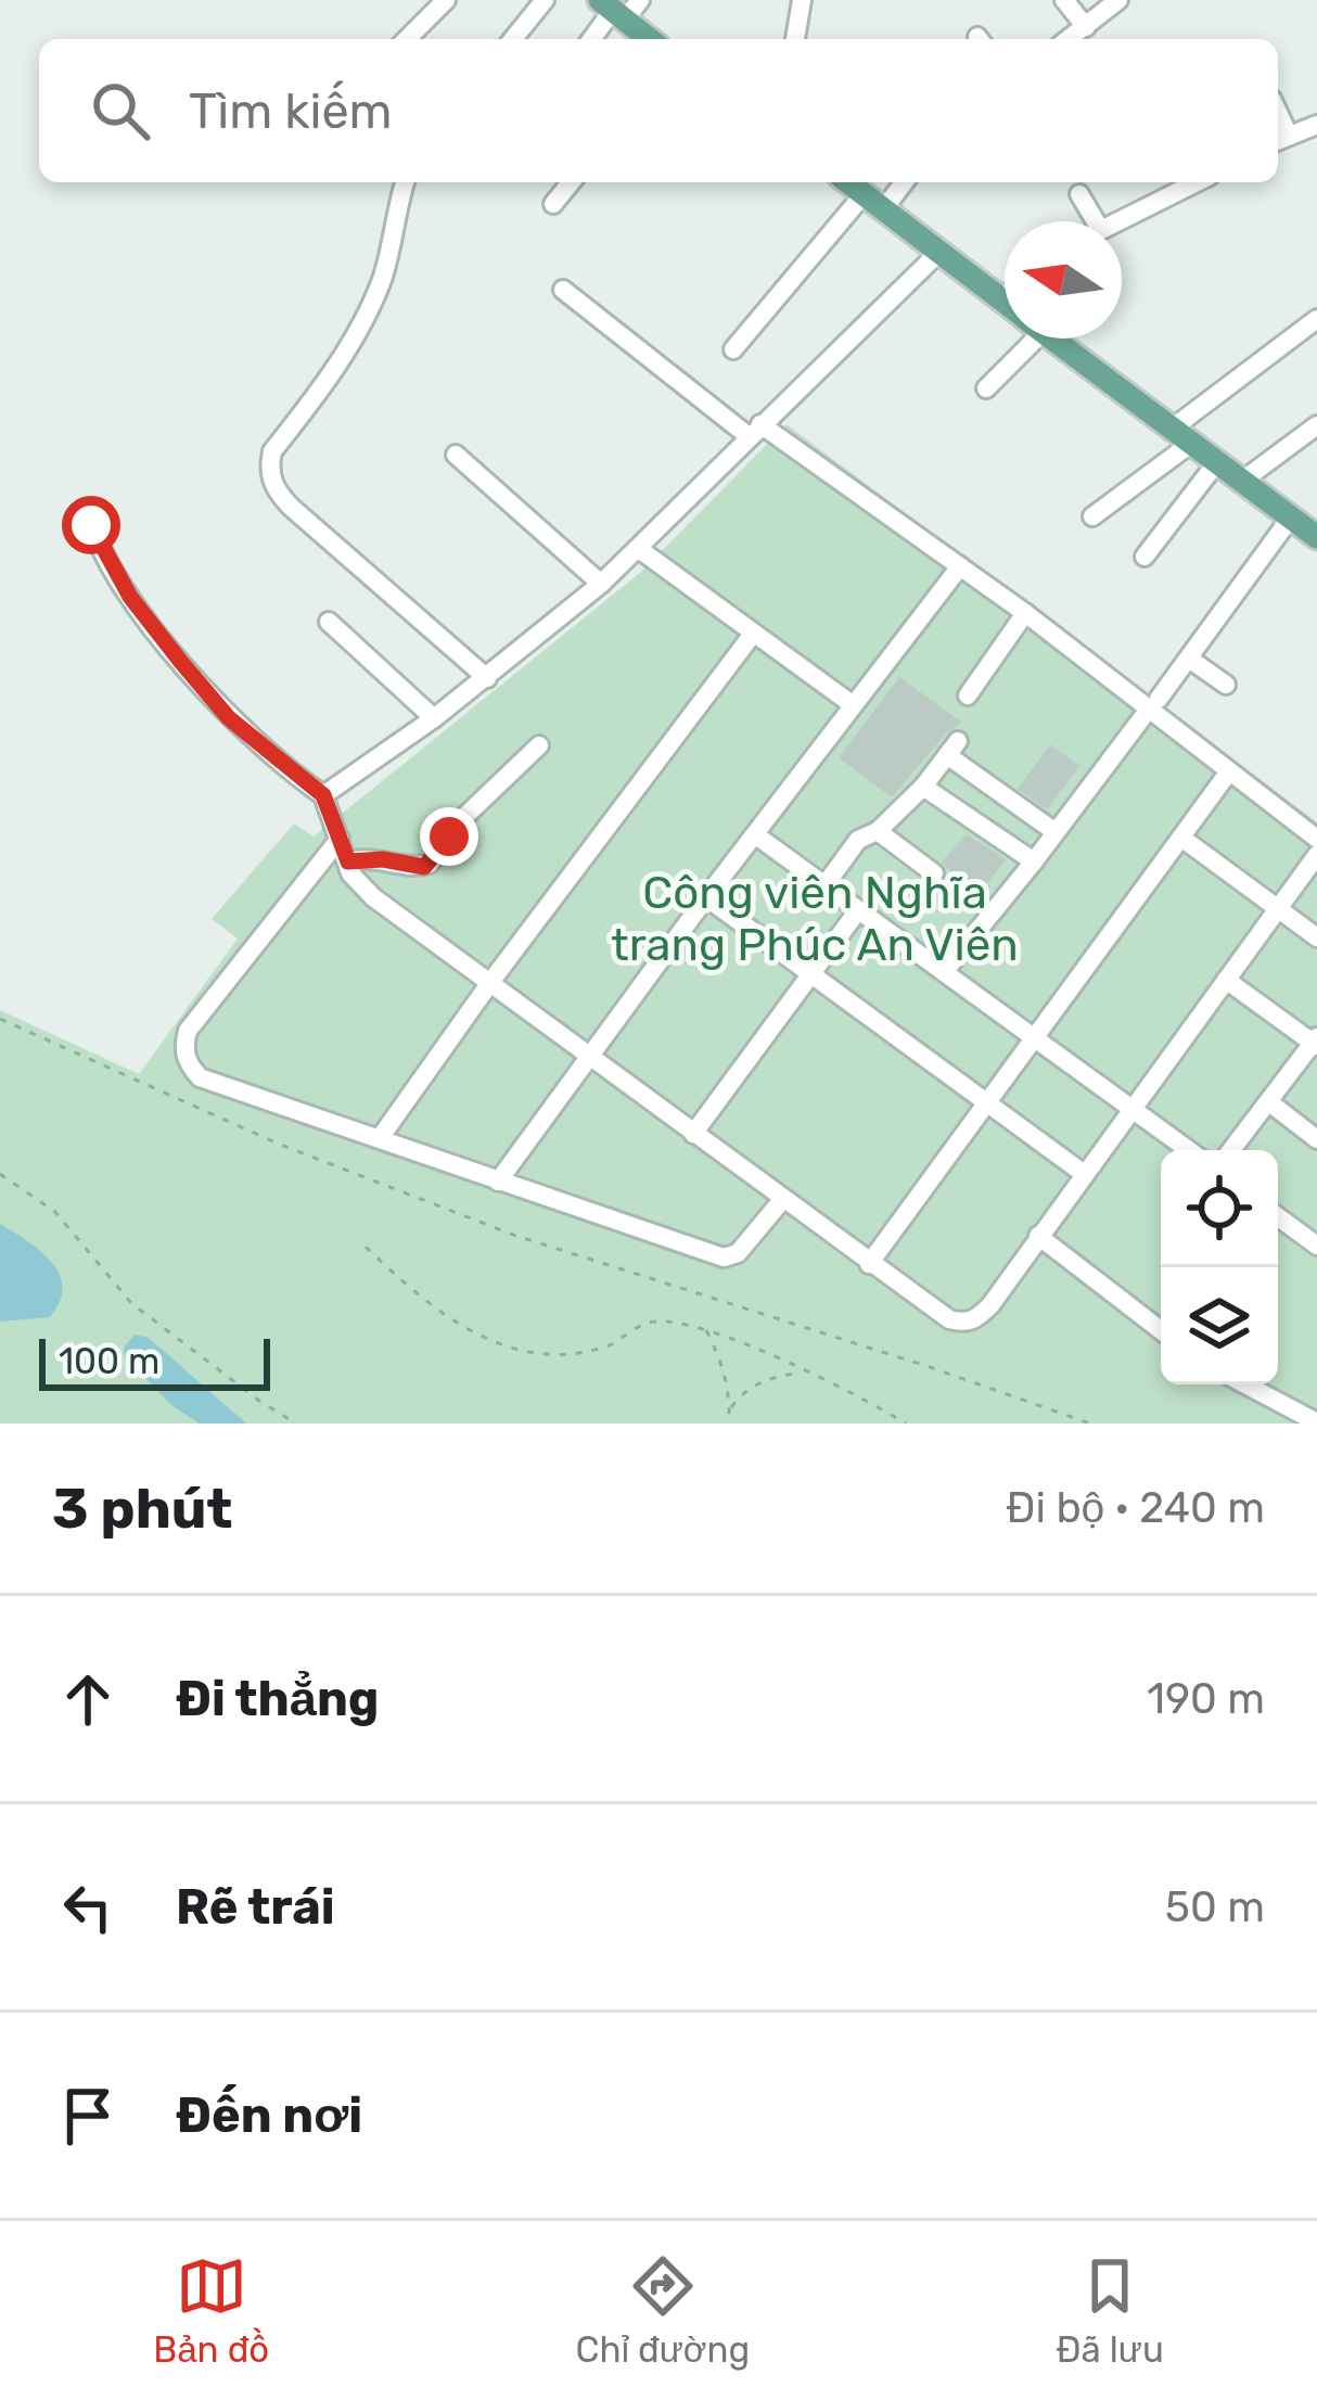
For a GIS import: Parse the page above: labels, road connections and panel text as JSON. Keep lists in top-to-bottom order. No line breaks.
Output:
{"parks":["Công viên Nghĩa trang Phúc An Viên"],"scale_bar":"100 m","north":"left","page":{"search":"Tìm kiếm","scale":"100 m","heading":["3 phút","Đi bộ · 240 m"],"list":[["Đi thẳng","190 m"],["Rẽ trái","50 m"],"Đến nơi"],"nav":["Bản đồ","Chỉ đường","Đã lưu"]}}
